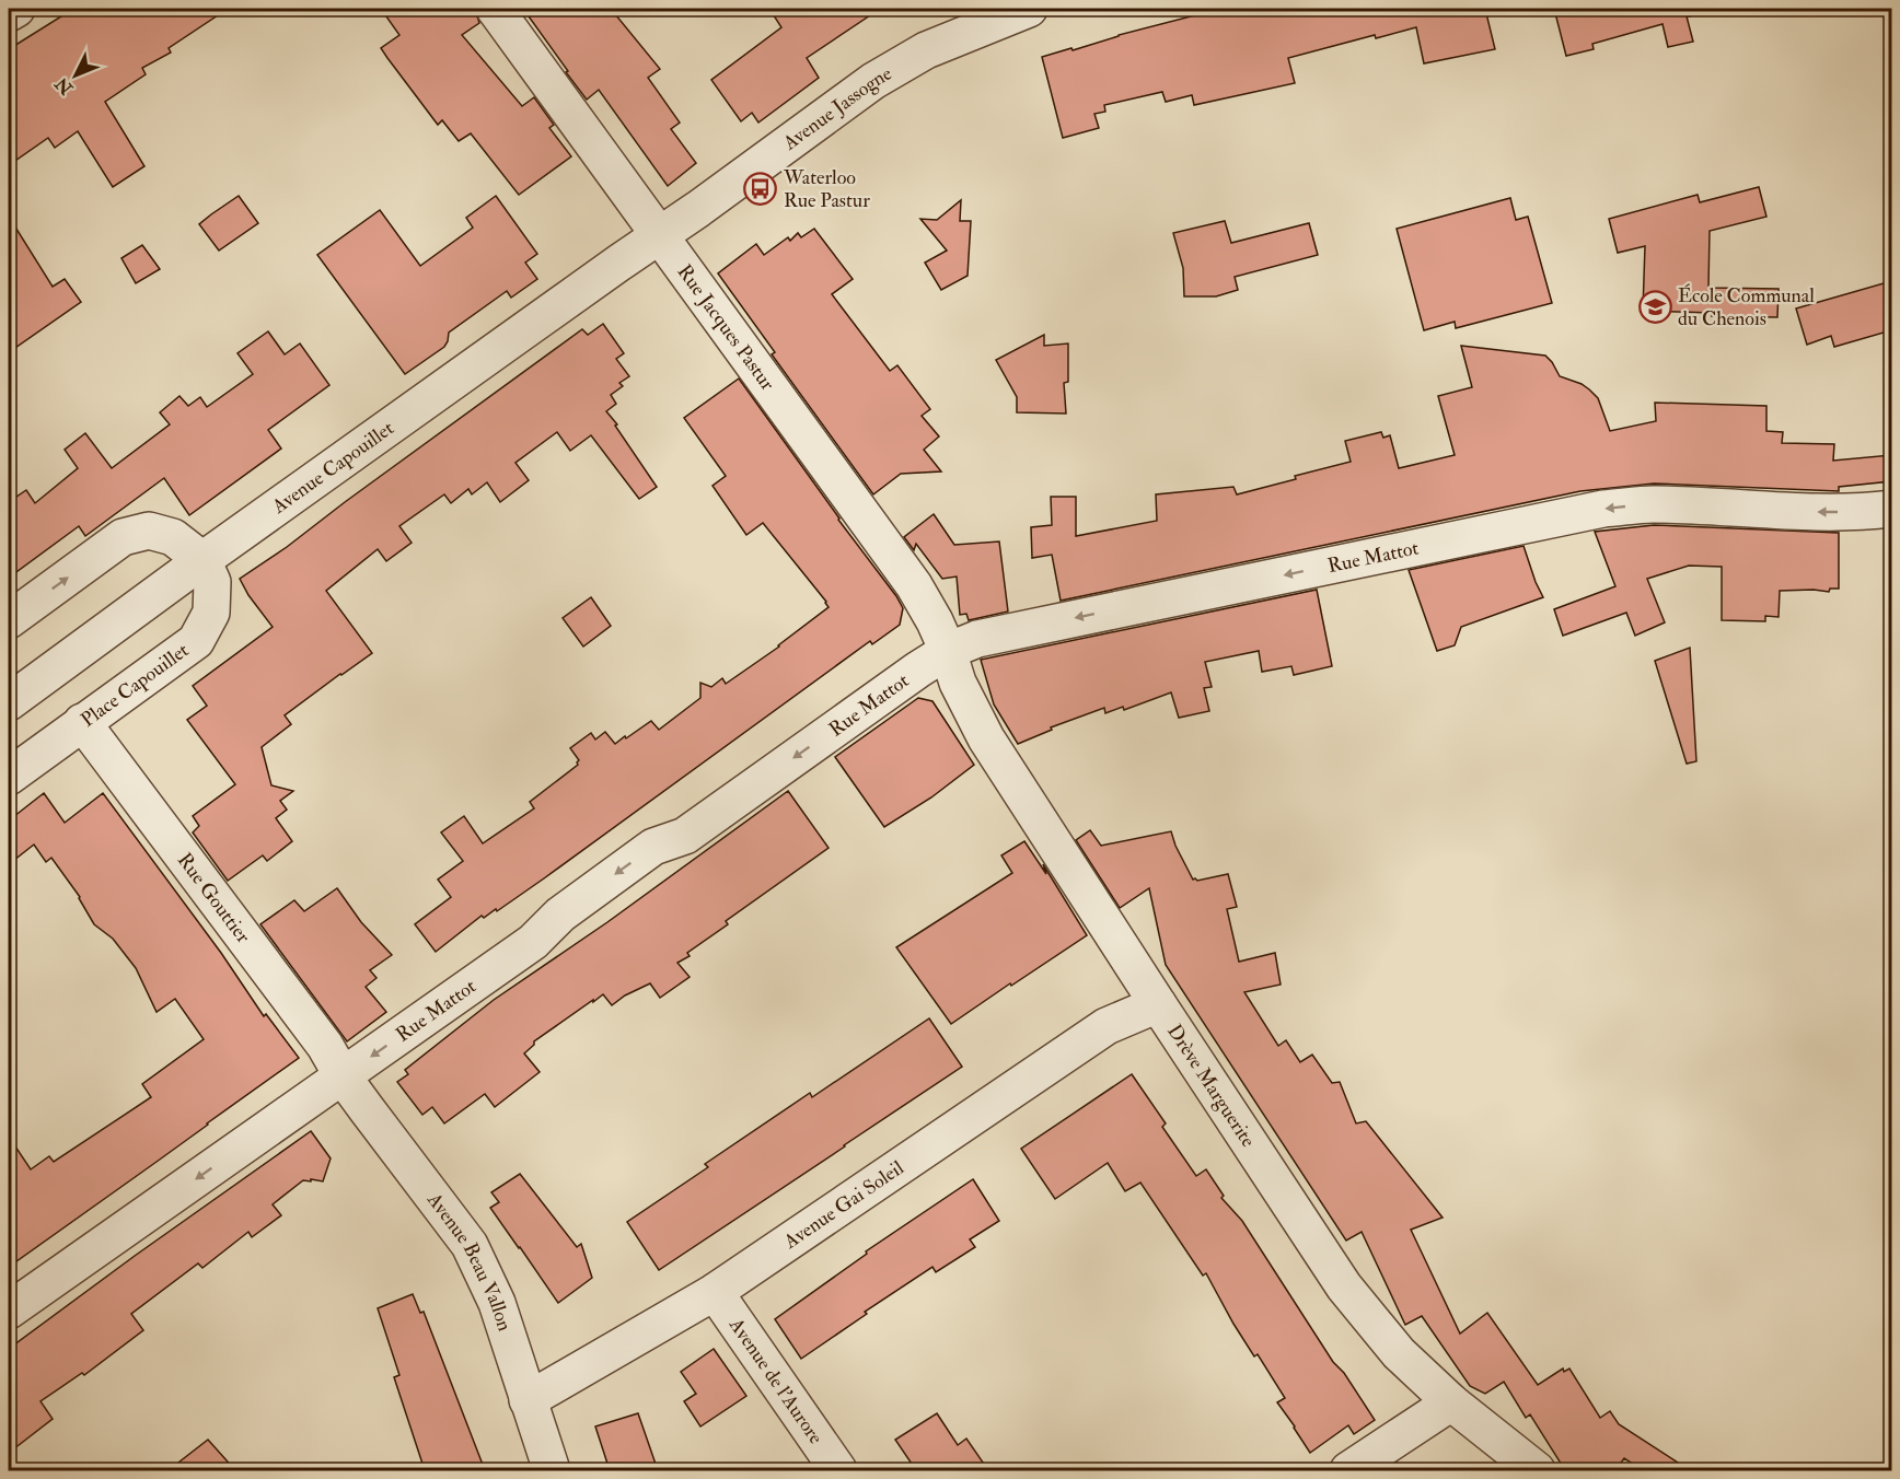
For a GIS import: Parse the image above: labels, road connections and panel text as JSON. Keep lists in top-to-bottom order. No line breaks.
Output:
{"streets":{"street":["Avenue Jassogne","Rue Jacques Pastur","Avenue Capouillet","Rue Mattot","Place Capouillet","Rue Gouttier","Drève Marguerite","Avenue Gai Soleil","Avenue Beau Vallon","Avenue de l'Aurore"]},"crossings":[["Avenue Jassogne","Rue Jacques Pastur"],["Avenue Jassogne","Avenue Capouillet"],["Rue Jacques Pastur","Avenue Capouillet"],["Rue Jacques Pastur","Rue Mattot"],["Rue Jacques Pastur","Drève Marguerite"],["Avenue Capouillet","Place Capouillet"],["Rue Mattot","Rue Gouttier"],["Rue Mattot","Drève Marguerite"],["Rue Mattot","Avenue Beau Vallon"],["Place Capouillet","Rue Gouttier"],["Rue Gouttier","Avenue Beau Vallon"],["Drève Marguerite","Avenue Gai Soleil"],["Avenue Gai Soleil","Avenue Beau Vallon"],["Avenue Gai Soleil","Avenue de l'Aurore"]],"one_way":["Rue Mattot"],"places":{"bus stop":["Waterloo Rue Pastur"],"school or university":["École Communal du Chenois"]},"north":"bottom left"}
